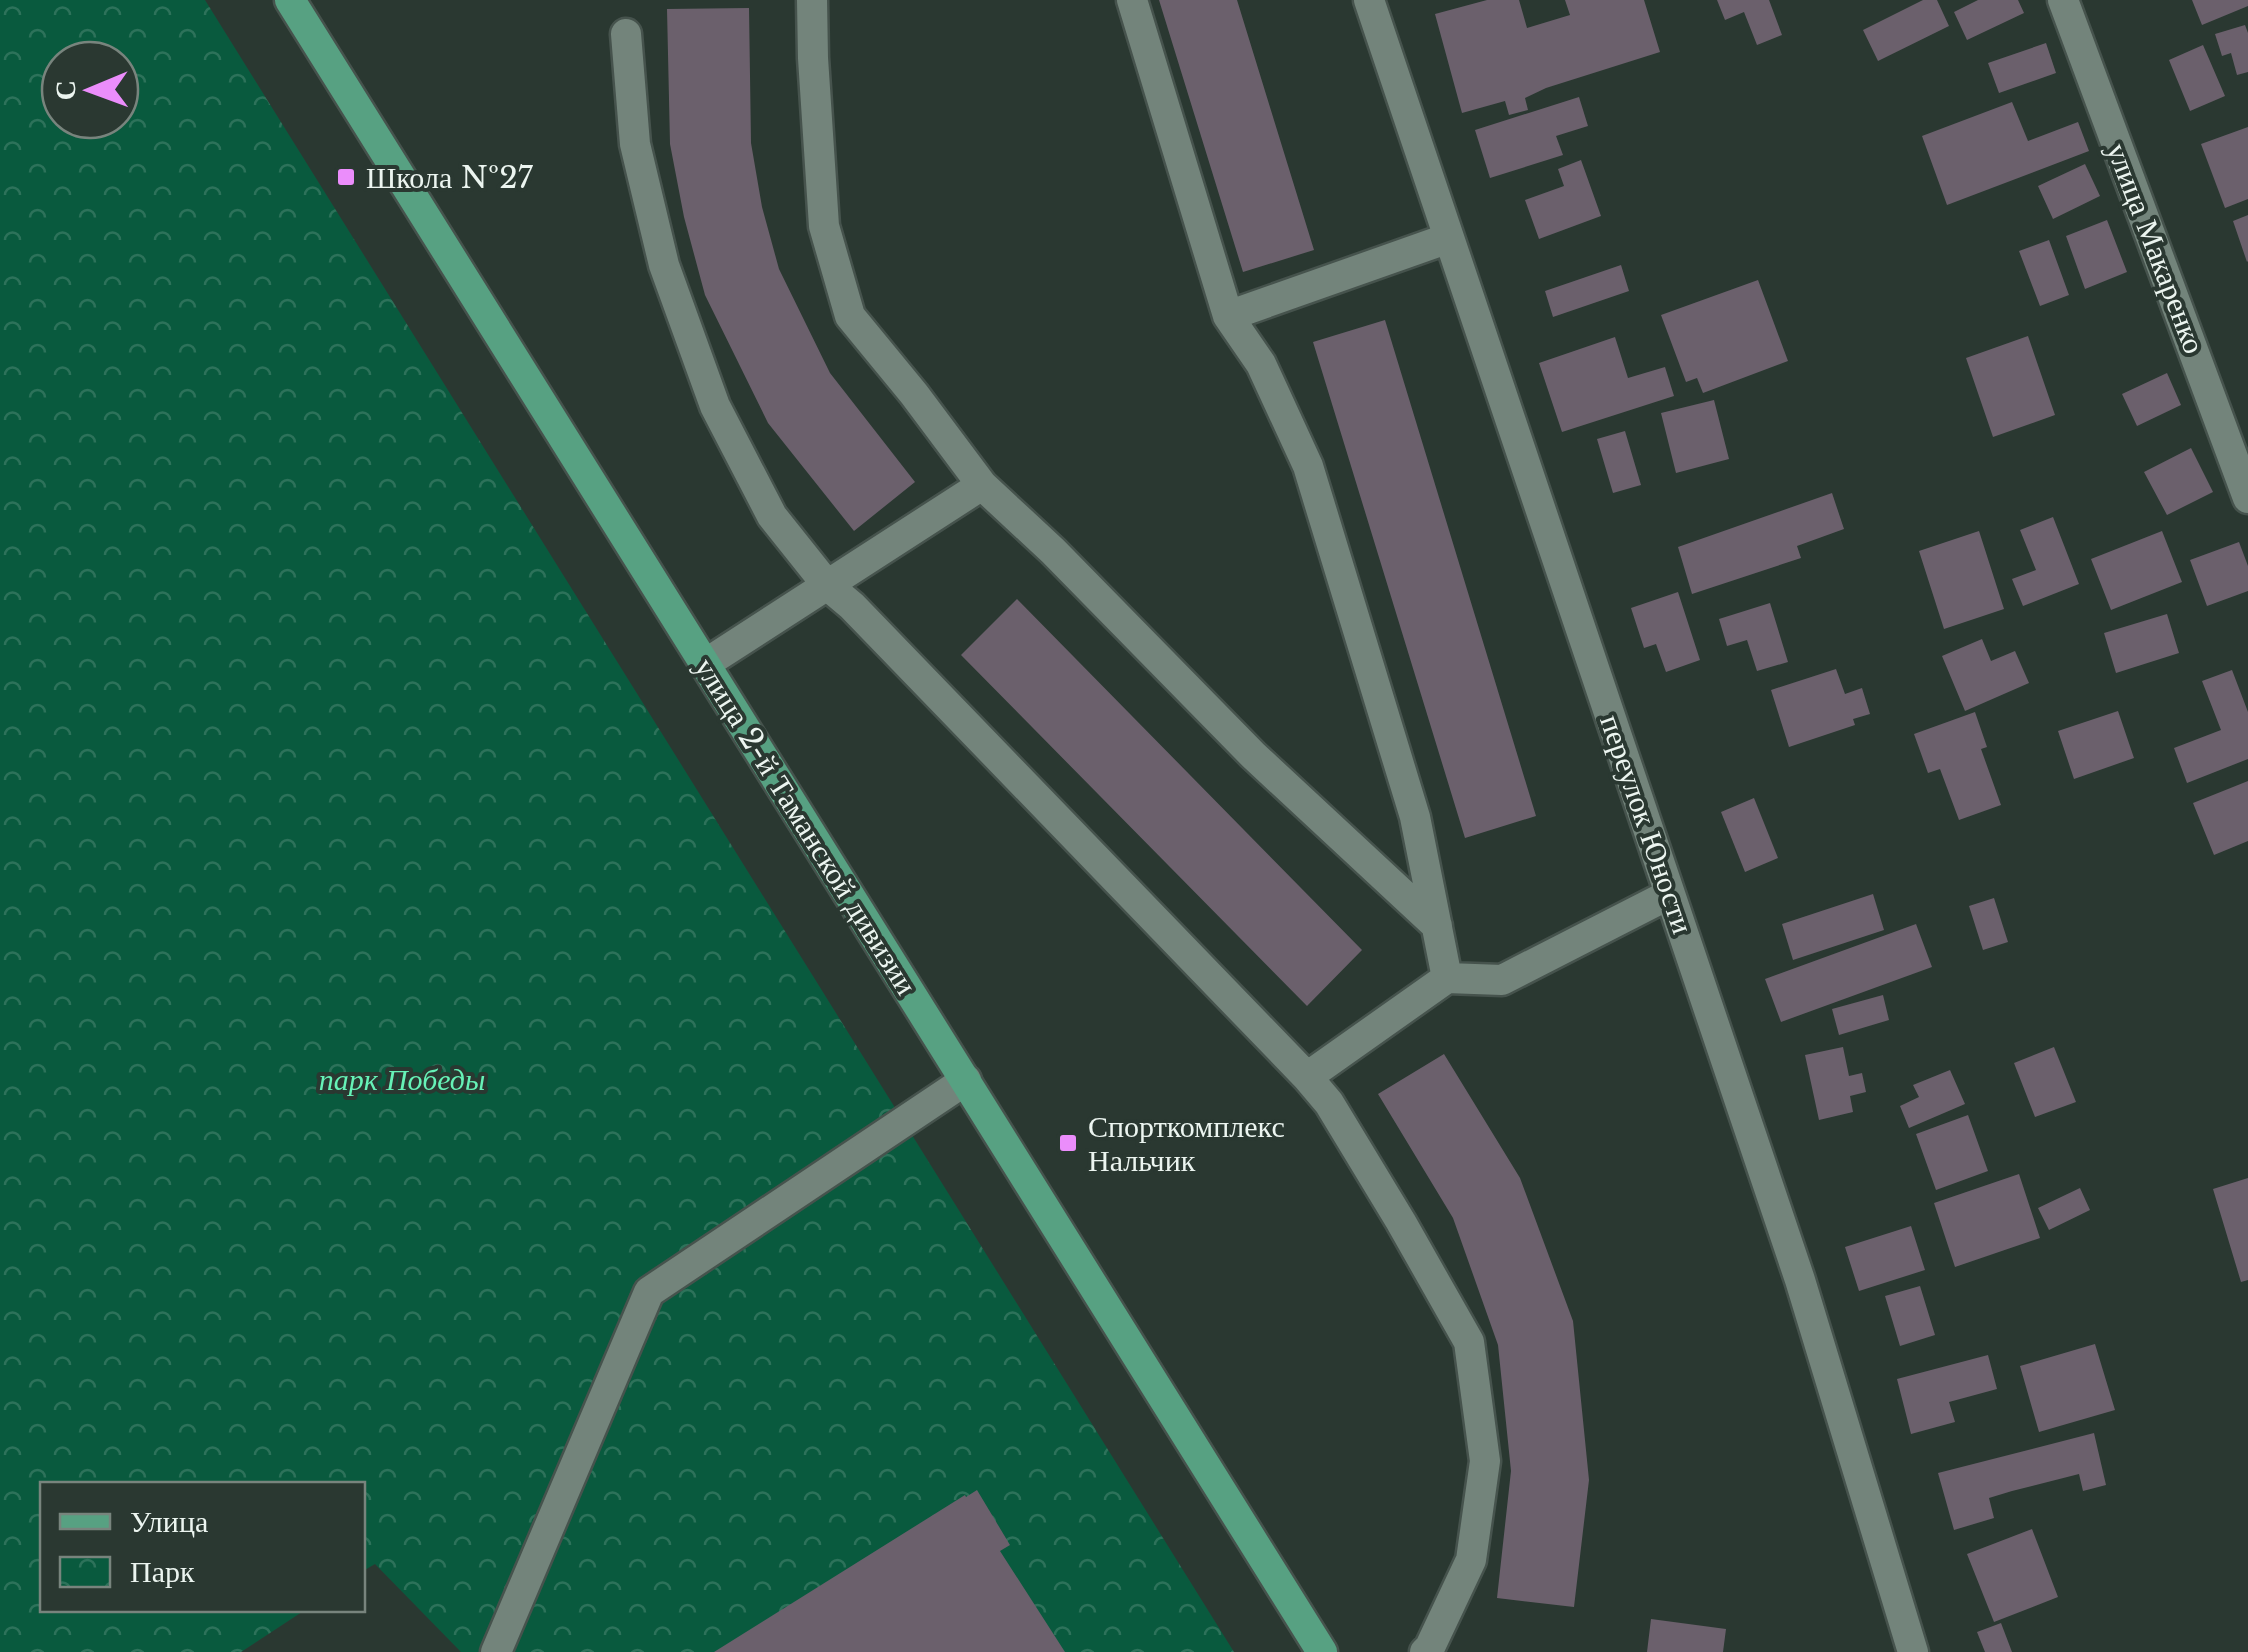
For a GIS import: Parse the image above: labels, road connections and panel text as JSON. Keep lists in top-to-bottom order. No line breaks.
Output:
{"streets":{"main road":["улица 2-й Таманской дивизии"],"street":["улица Макаренко","переулок Юности"]},"parks":["парк Победы"],"places":{"transit":["Школа №27","Спорткомплекс Нальчик"]},"legend":["Улица","Парк"],"north":"left"}
